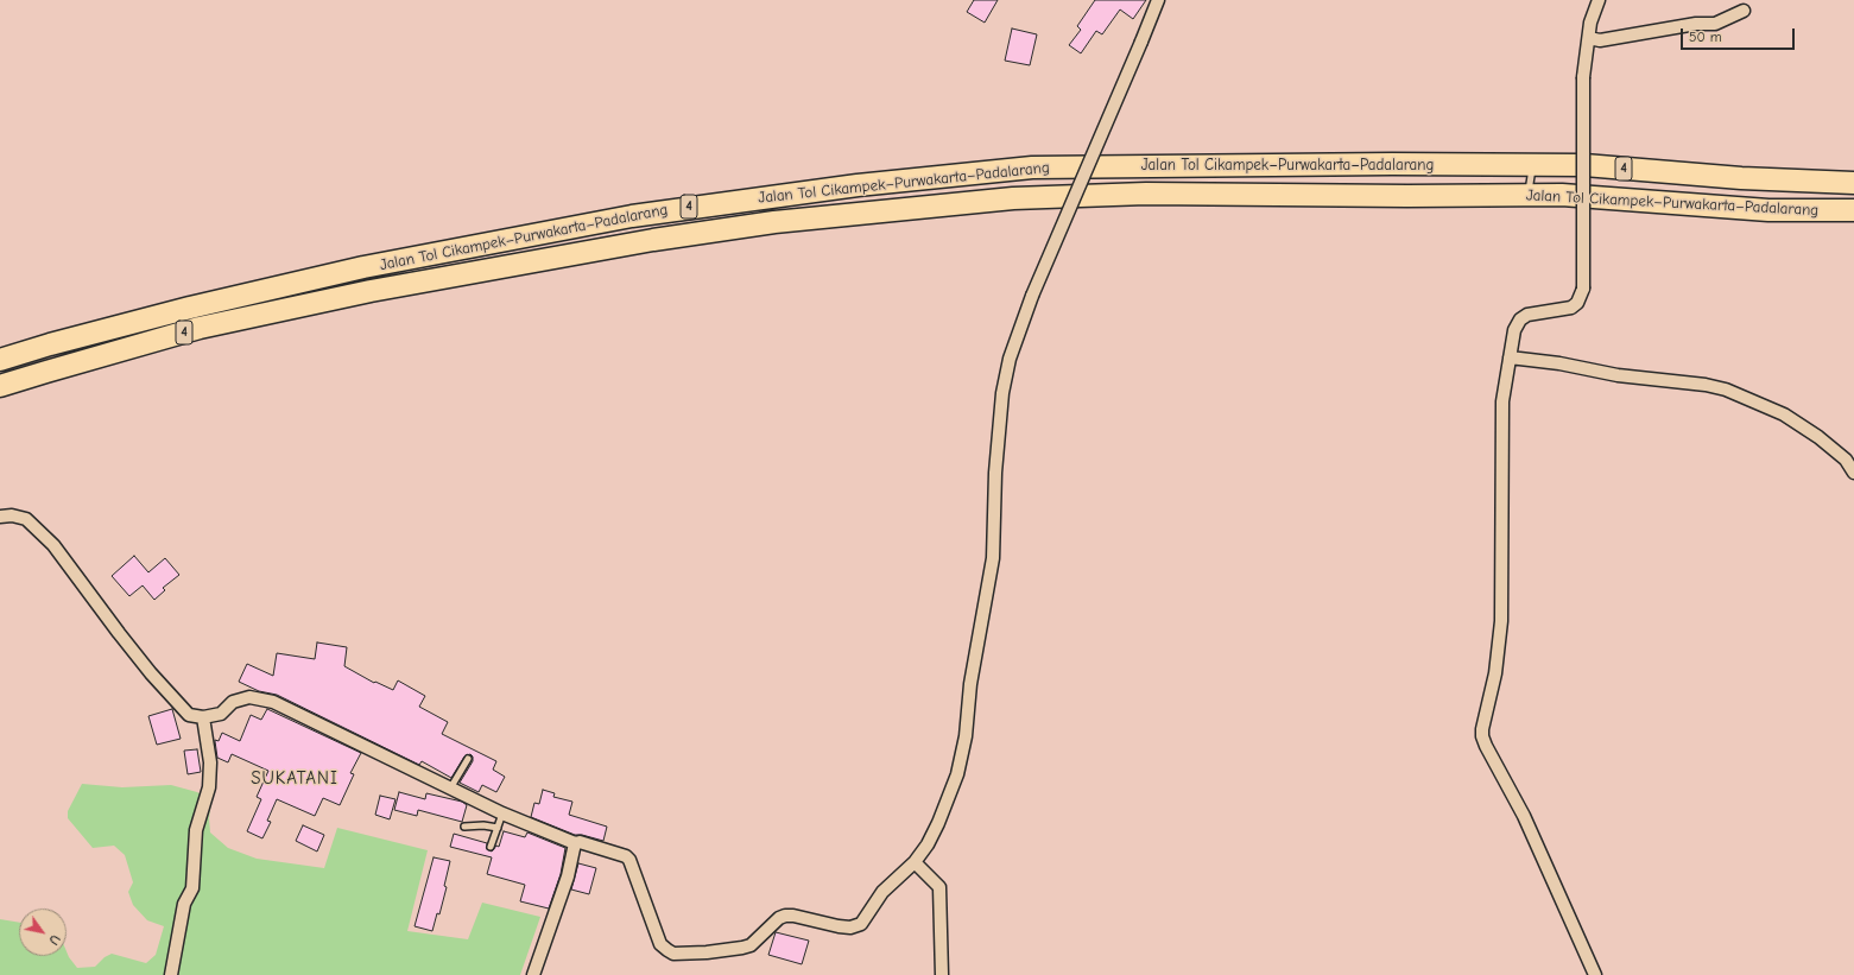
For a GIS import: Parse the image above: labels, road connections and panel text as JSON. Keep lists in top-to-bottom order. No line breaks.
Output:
{"streets":{"highway":["Jalan Tol Cikampek–Purwakarta–Padalarang","4"]},"districts":["SUKATANI"],"scale_bar":"50 m","north":"bottom right"}
